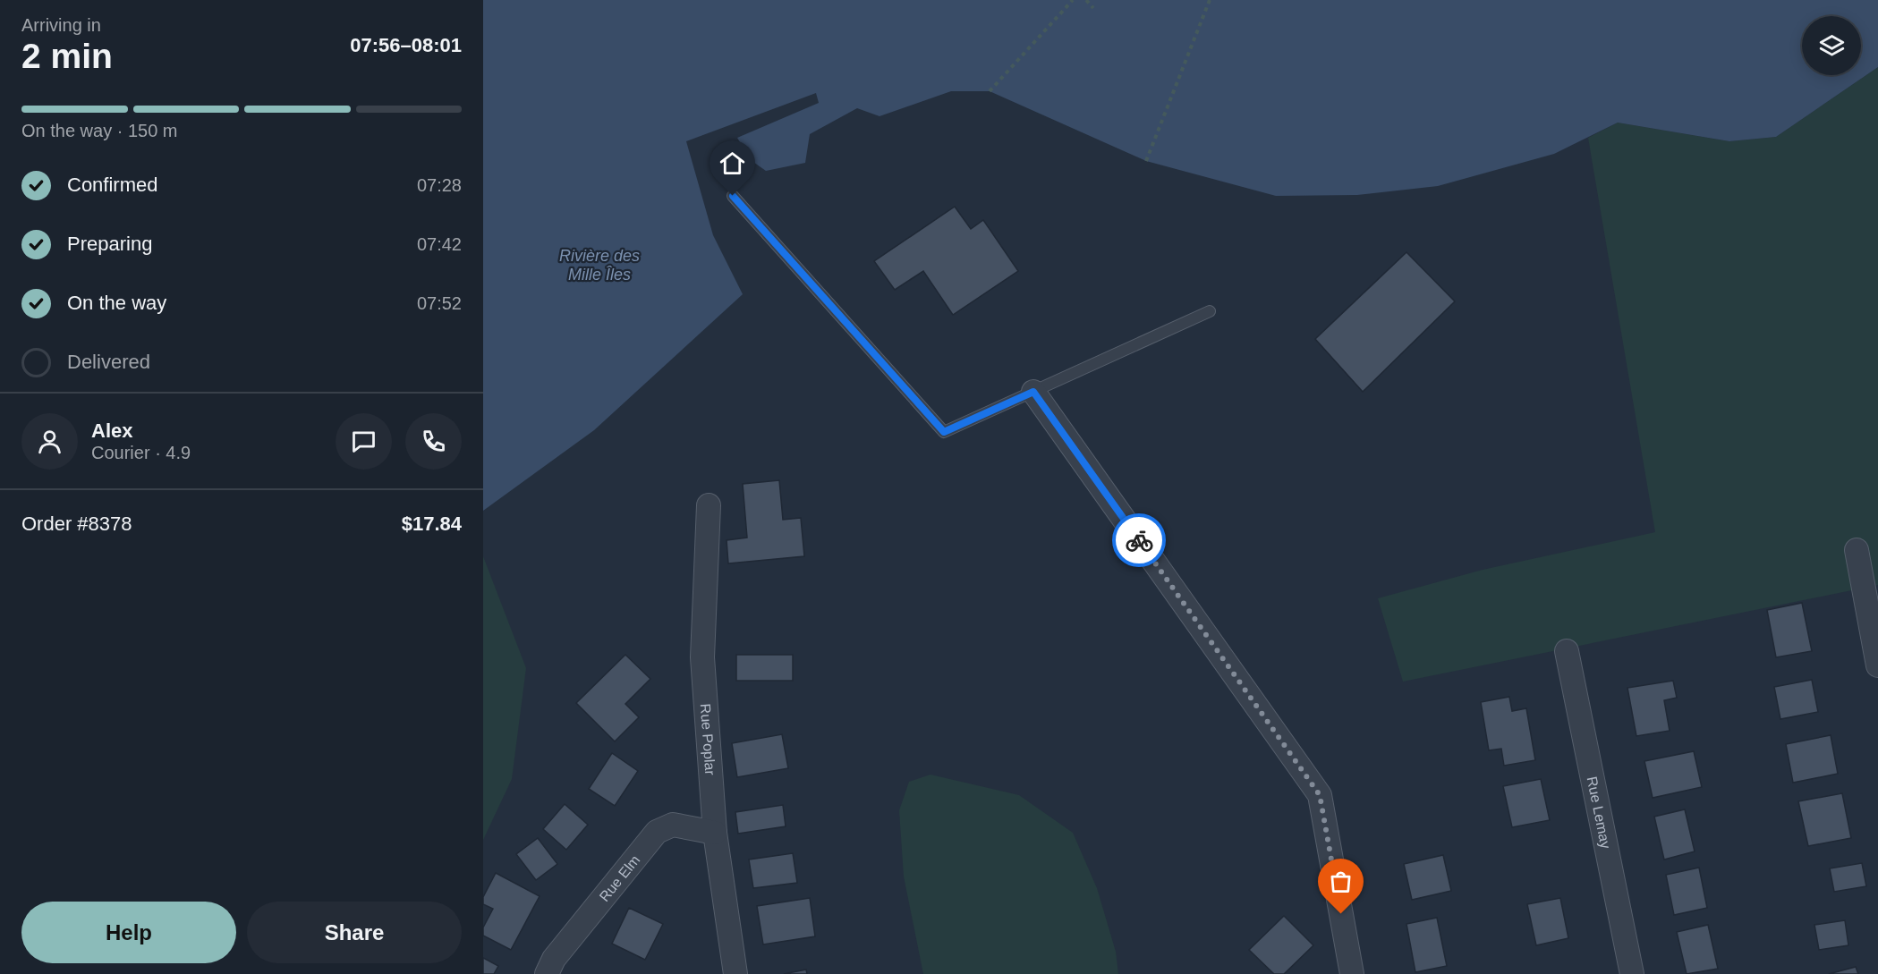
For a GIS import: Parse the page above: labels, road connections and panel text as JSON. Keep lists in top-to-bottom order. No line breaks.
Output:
{"streets":{"street":["Rue Poplar","Rue Lemay","Rue Elm"]},"crossings":[["Rue Poplar","Rue Elm"]],"water":["Rivière des Mille Îles"],"page":{"heading":["2 min","Arriving in","07:56–08:01"],"panel":["Alex","Courier · 4.9","Order #8378","$17.84"],"bar":"On the way · 150 m","list":[["Confirmed","07:28"],["Preparing","07:42"],["On the way","07:52"],"Delivered"],"buttons":["Help","Share"]}}
